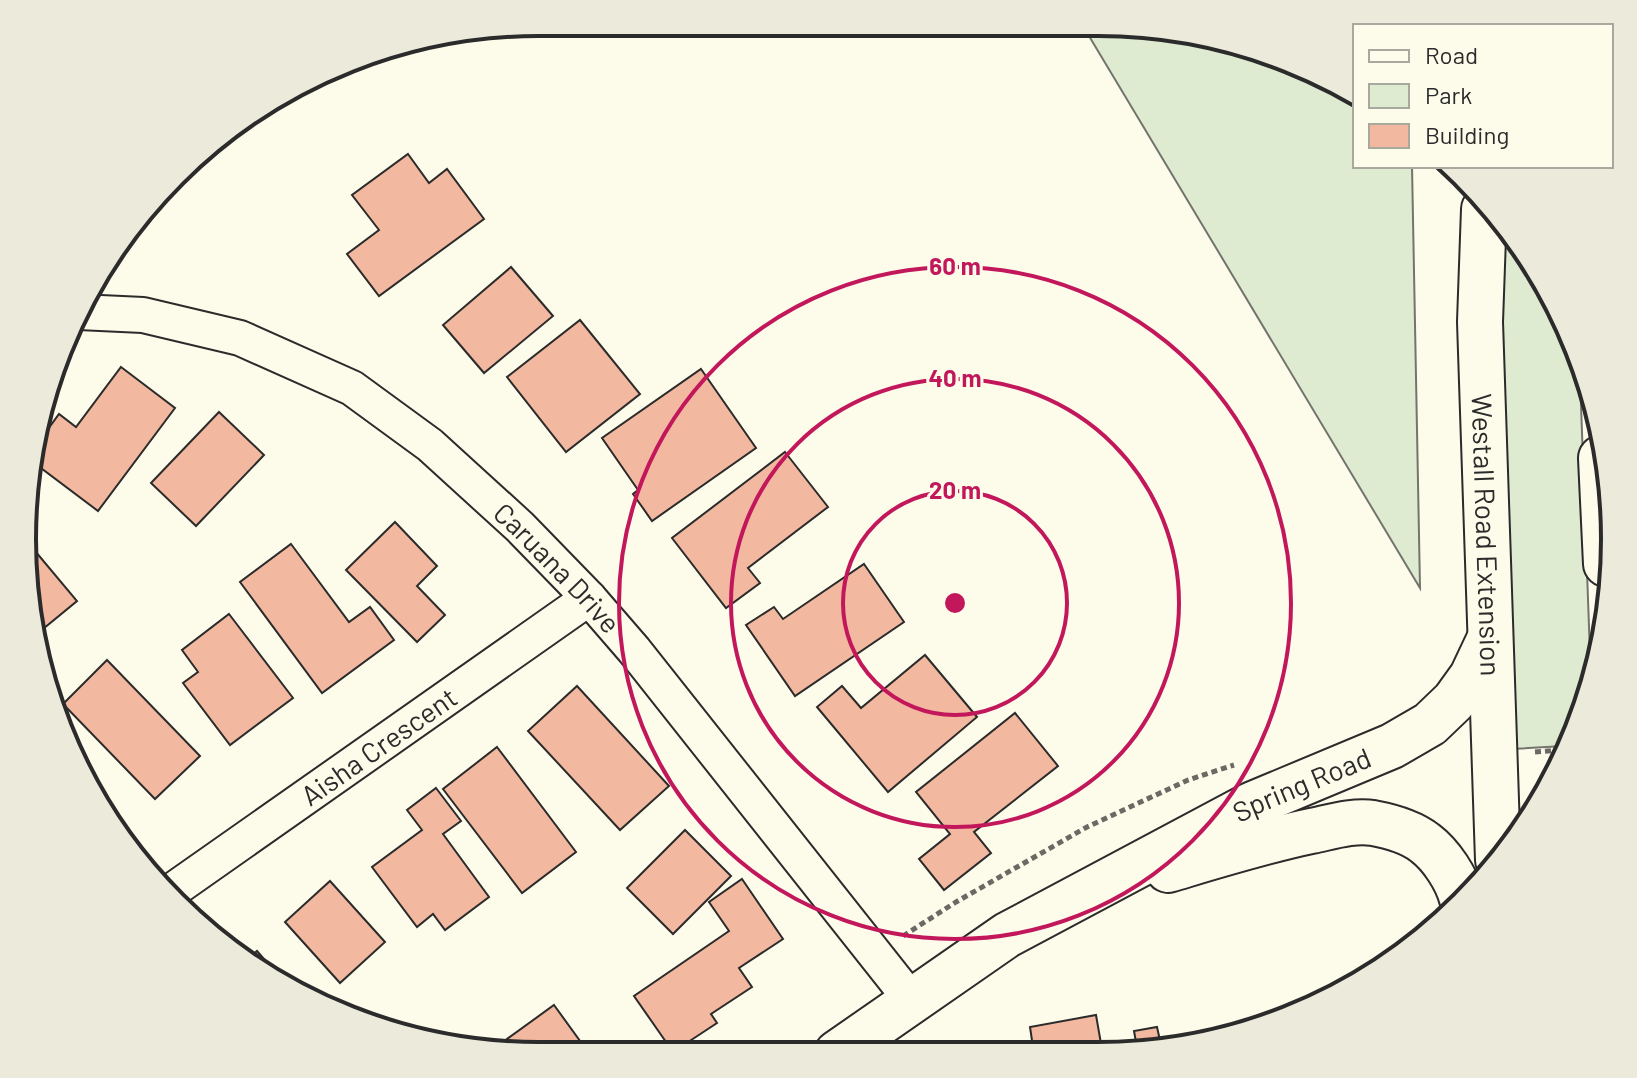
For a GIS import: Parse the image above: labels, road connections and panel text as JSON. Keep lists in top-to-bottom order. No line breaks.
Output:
{"streets":{"main road":["Westall Road Extension","Spring Road"],"street":["Caruana Drive","Aisha Crescent"]},"crossings":[["Westall Road Extension","Spring Road"],["Caruana Drive","Aisha Crescent"],["Caruana Drive","Spring Road"]],"legend":["Road","Park","Building"],"rings":["60 m","40 m","20 m"]}
